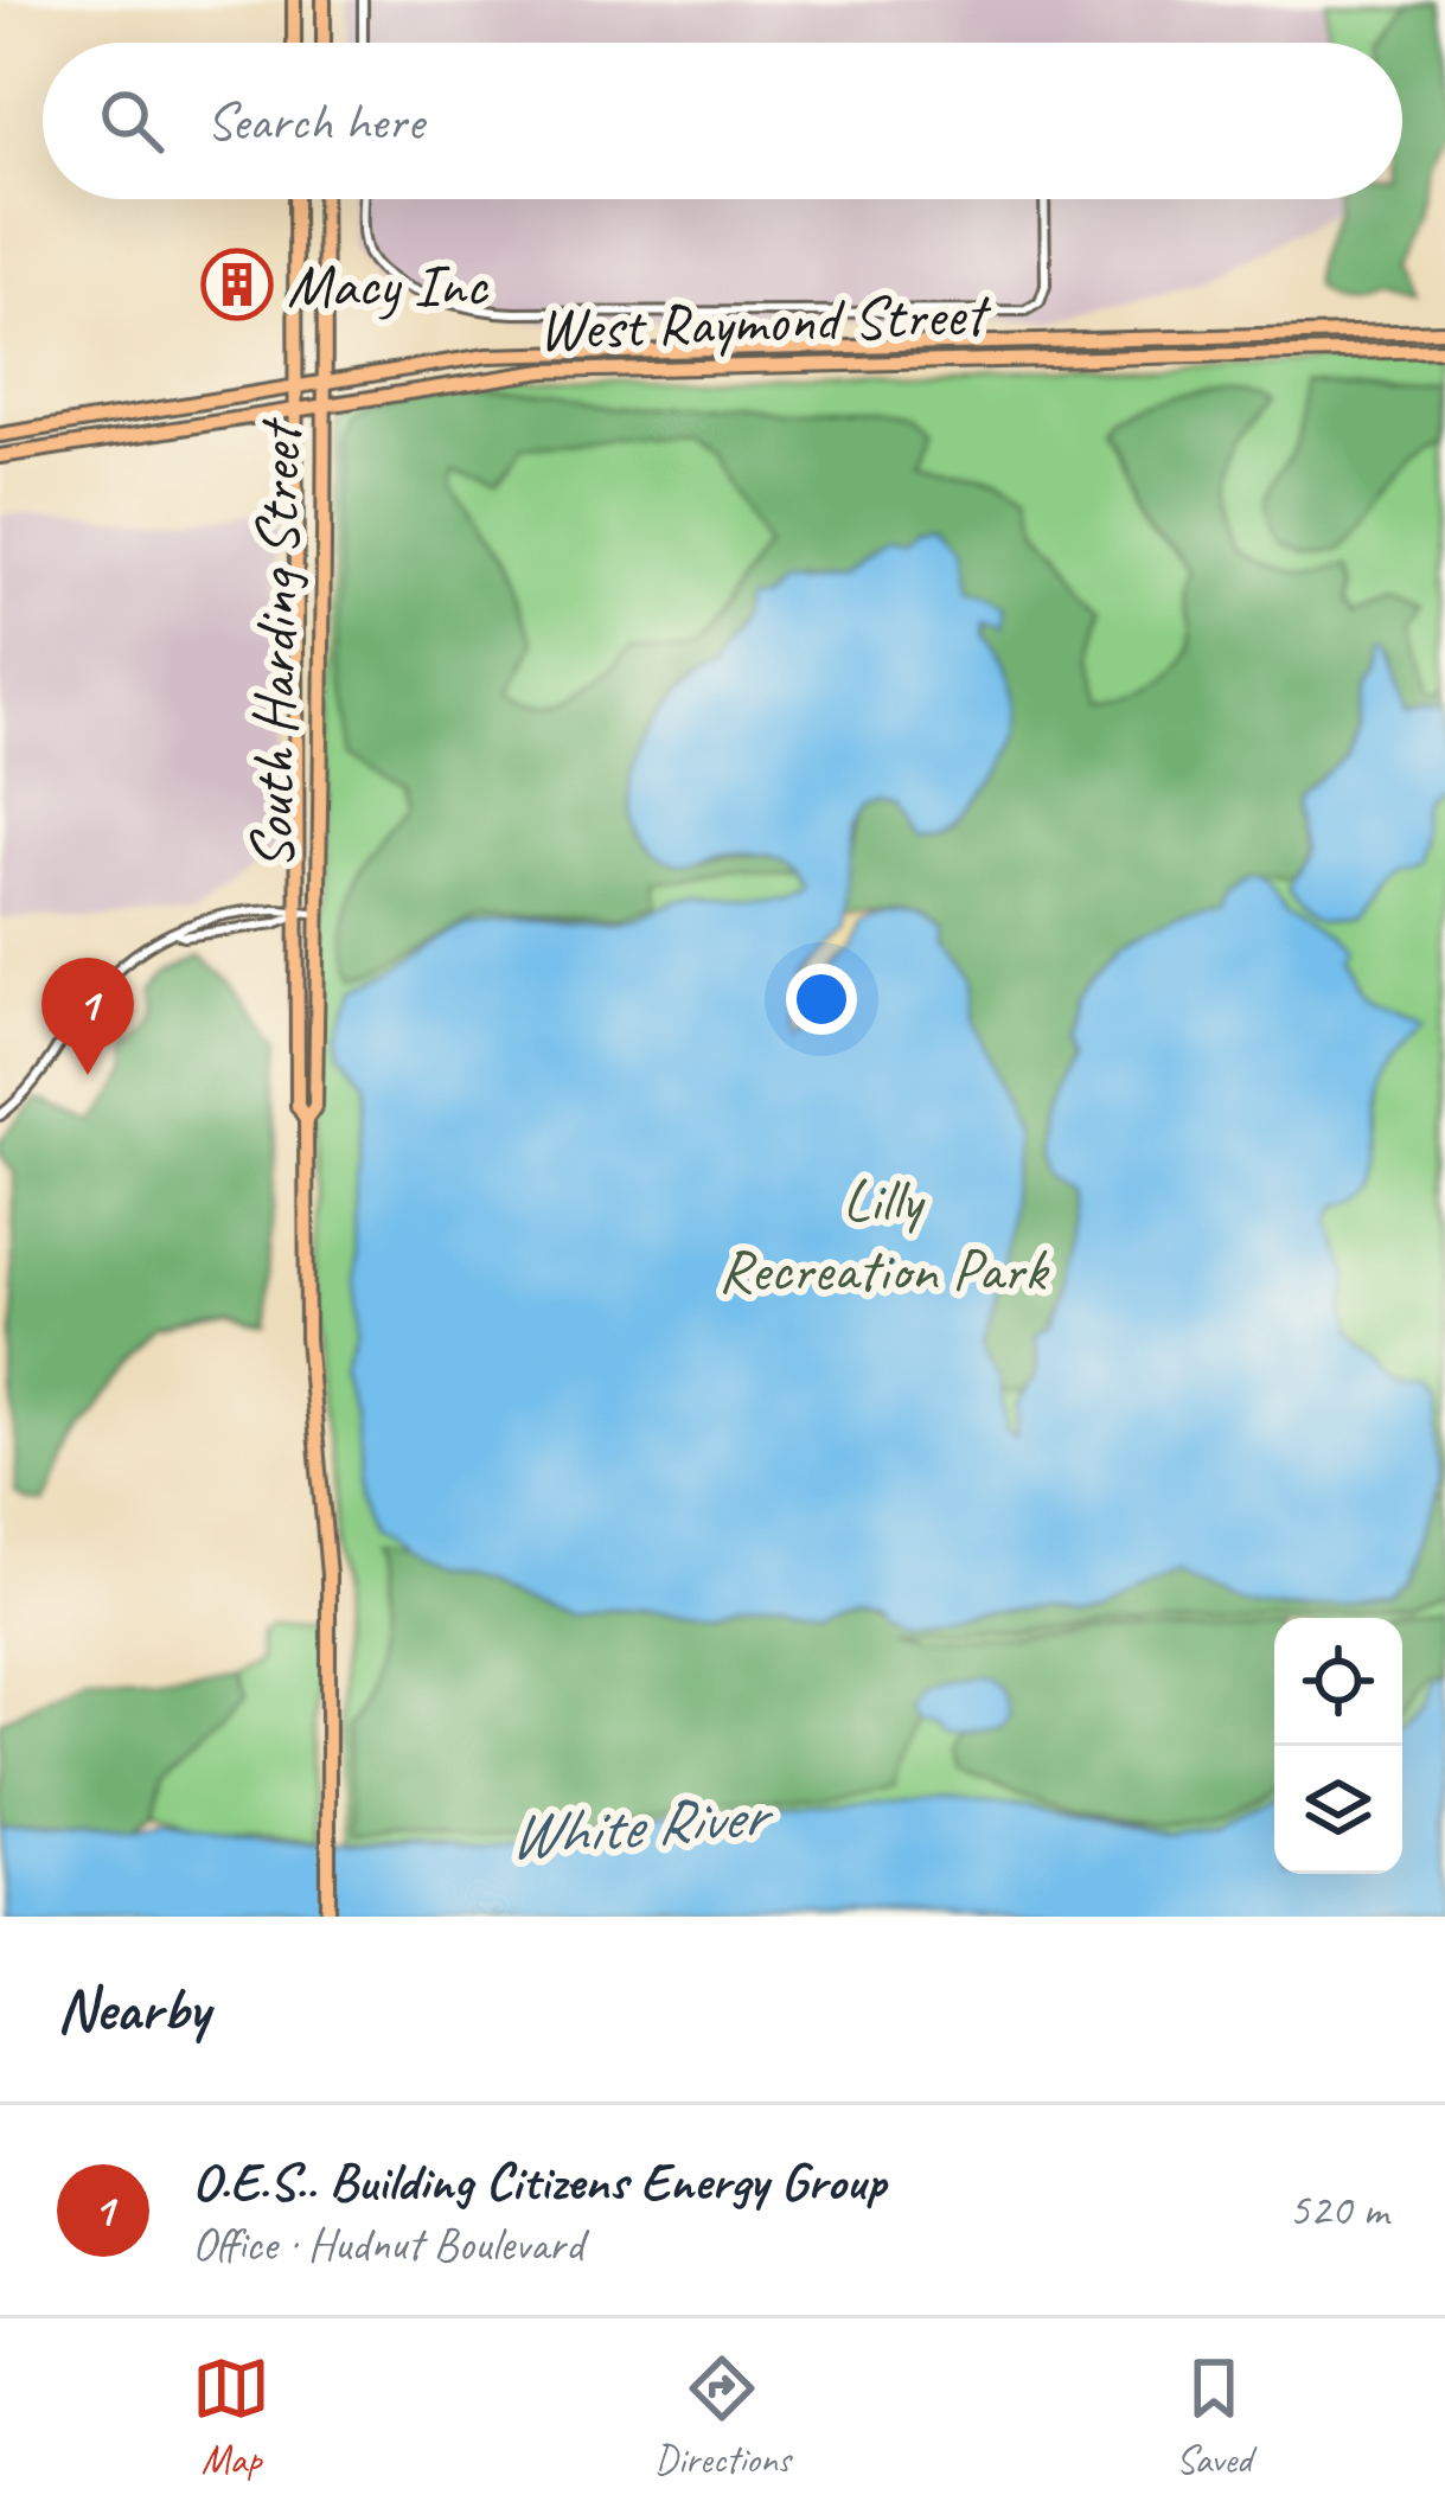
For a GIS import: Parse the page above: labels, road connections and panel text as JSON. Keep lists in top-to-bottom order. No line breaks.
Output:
{"streets":{"main road":["West Raymond Street","South Harding Street"]},"crossings":[["West Raymond Street","South Harding Street"]],"water":["White River"],"parks":["Lilly Recreation Park"],"places":{"building":["Macy Inc"]},"page":{"search":"Search here","pins":"1","heading":"Nearby","list":[{"mark":"1","name":"O.E.S.. Building Citizens Energy Group","note":"Office · Hudnut Boulevard","value":"520 m"}],"nav":["Map","Directions","Saved"]}}
